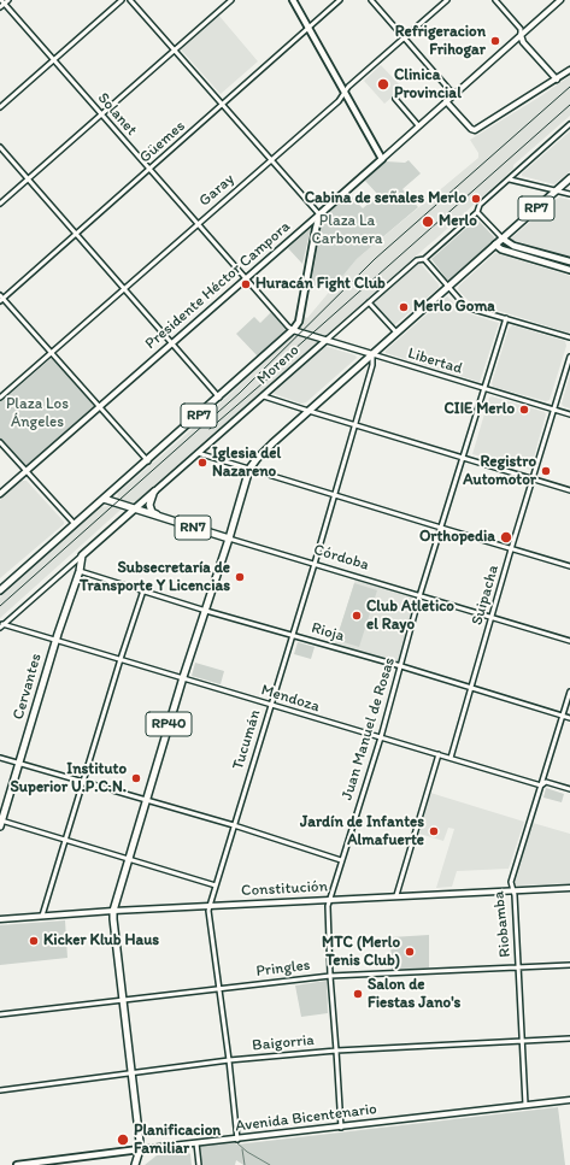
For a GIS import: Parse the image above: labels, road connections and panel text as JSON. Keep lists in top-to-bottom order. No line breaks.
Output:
{"streets":{"main road":["RP7","Presidente Héctor Campora","Moreno","RN7","Córdoba","Cervantes","RP40","Avenida Bicentenario"],"street":["Solanet","Güemes","Garay","Libertad","Suipacha","Rioja","Mendoza","Juan Manuel de Rosas","Tucumán","Constitución","Riobamba","Pringles","Baigorria"]},"crossings":[["Solanet","Güemes"],["Solanet","Garay"],["Solanet","RP7"],["Solanet","Presidente Héctor Campora"],["Solanet","Libertad"],["RP7","Libertad"],["RP7","Córdoba"],["RP7","RP40"],["RP7","Tucumán"],["Libertad","Moreno"],["Libertad","Suipacha"],["Libertad","Juan Manuel de Rosas"],["Libertad","Tucumán"],["Moreno","Córdoba"],["Moreno","Cervantes"],["Moreno","Mendoza"],["Córdoba","Suipacha"],["Córdoba","RP40"],["Córdoba","Juan Manuel de Rosas"],["Córdoba","Tucumán"],["Suipacha","Rioja"],["Suipacha","Mendoza"],["Rioja","Cervantes"],["Rioja","RP40"],["Rioja","Juan Manuel de Rosas"],["Rioja","Tucumán"],["Rioja","Riobamba"],["Cervantes","Mendoza"],["Mendoza","RP40"],["Mendoza","Juan Manuel de Rosas"],["Mendoza","Tucumán"],["Mendoza","Riobamba"],["RP40","Constitución"],["RP40","Pringles"],["RP40","Baigorria"],["RP40","Avenida Bicentenario"],["Juan Manuel de Rosas","Constitución"],["Juan Manuel de Rosas","Pringles"],["Juan Manuel de Rosas","Baigorria"],["Juan Manuel de Rosas","Avenida Bicentenario"],["Tucumán","Constitución"],["Tucumán","Pringles"],["Tucumán","Baigorria"],["Tucumán","Avenida Bicentenario"],["Constitución","Riobamba"],["Riobamba","Pringles"],["Riobamba","Baigorria"],["Riobamba","Avenida Bicentenario"]],"parks":["Plaza La Carbonera","Plaza Los Ángeles"],"places":["Refrigeracion Frihogar","Clinica Provincial","Cabina de señales Merlo","Merlo","Huracán Fight Club","Merlo Goma","CIIE Merlo","Iglesia del Nazareno","Registro Automotor","Orthopedia","Subsecretaría de Transporte Y Licencias","Club Atletico el Rayo","Instituto Superior U.P.C.N.","Jardín de Infantes Almafuerte","Kicker Klub Haus","MTC (Merlo Tenis Club)","Salon de Fiestas Jano's","Planificacion Familiar"]}
